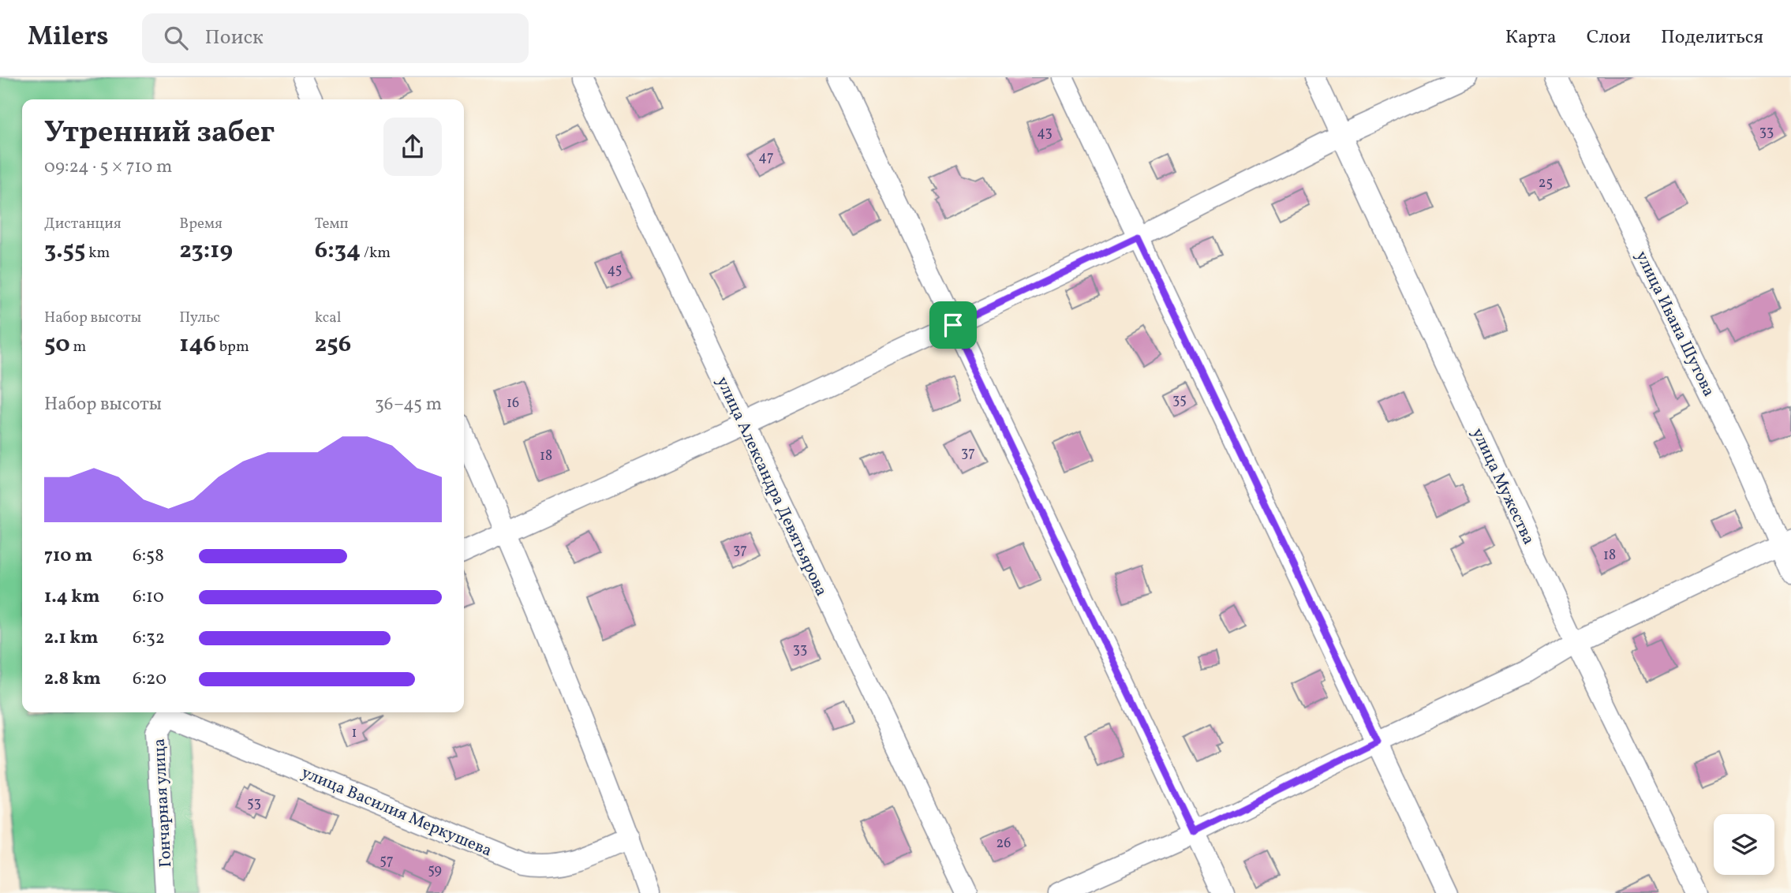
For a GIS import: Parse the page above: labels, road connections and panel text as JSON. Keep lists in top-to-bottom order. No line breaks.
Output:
{"streets":{"street":["улица Ивана Шутова","улица Александра Девятьярова","улица Мужества","Гончарная улица","улица Василия Меркушева"]},"crossings":[["Гончарная улица","улица Василия Меркушева"]],"house_numbers":["33","43","47","25","45","35","16","37","18","37","18","33","1","53","26","57","59"],"page":{"header":"Milers","search":"Поиск","nav":["Карта","Слои","Поделиться"],"heading":["Утренний забег","09:24 · 5 × 710 m"],"stats":[["Дистанция","3.55 km"],["Время","23:19"],["Темп","6:34 /km"],["Набор высоты","50 m"],["Пульс","146 bpm"],["kcal","256"]],"chart":["Набор высоты","36–45 m"],"list":[{"name":"710 m","note":"6:58"},{"name":"1.4 km","note":"6:10"},{"name":"2.1 km","note":"6:32"},{"name":"2.8 km","note":"6:20"}]}}
